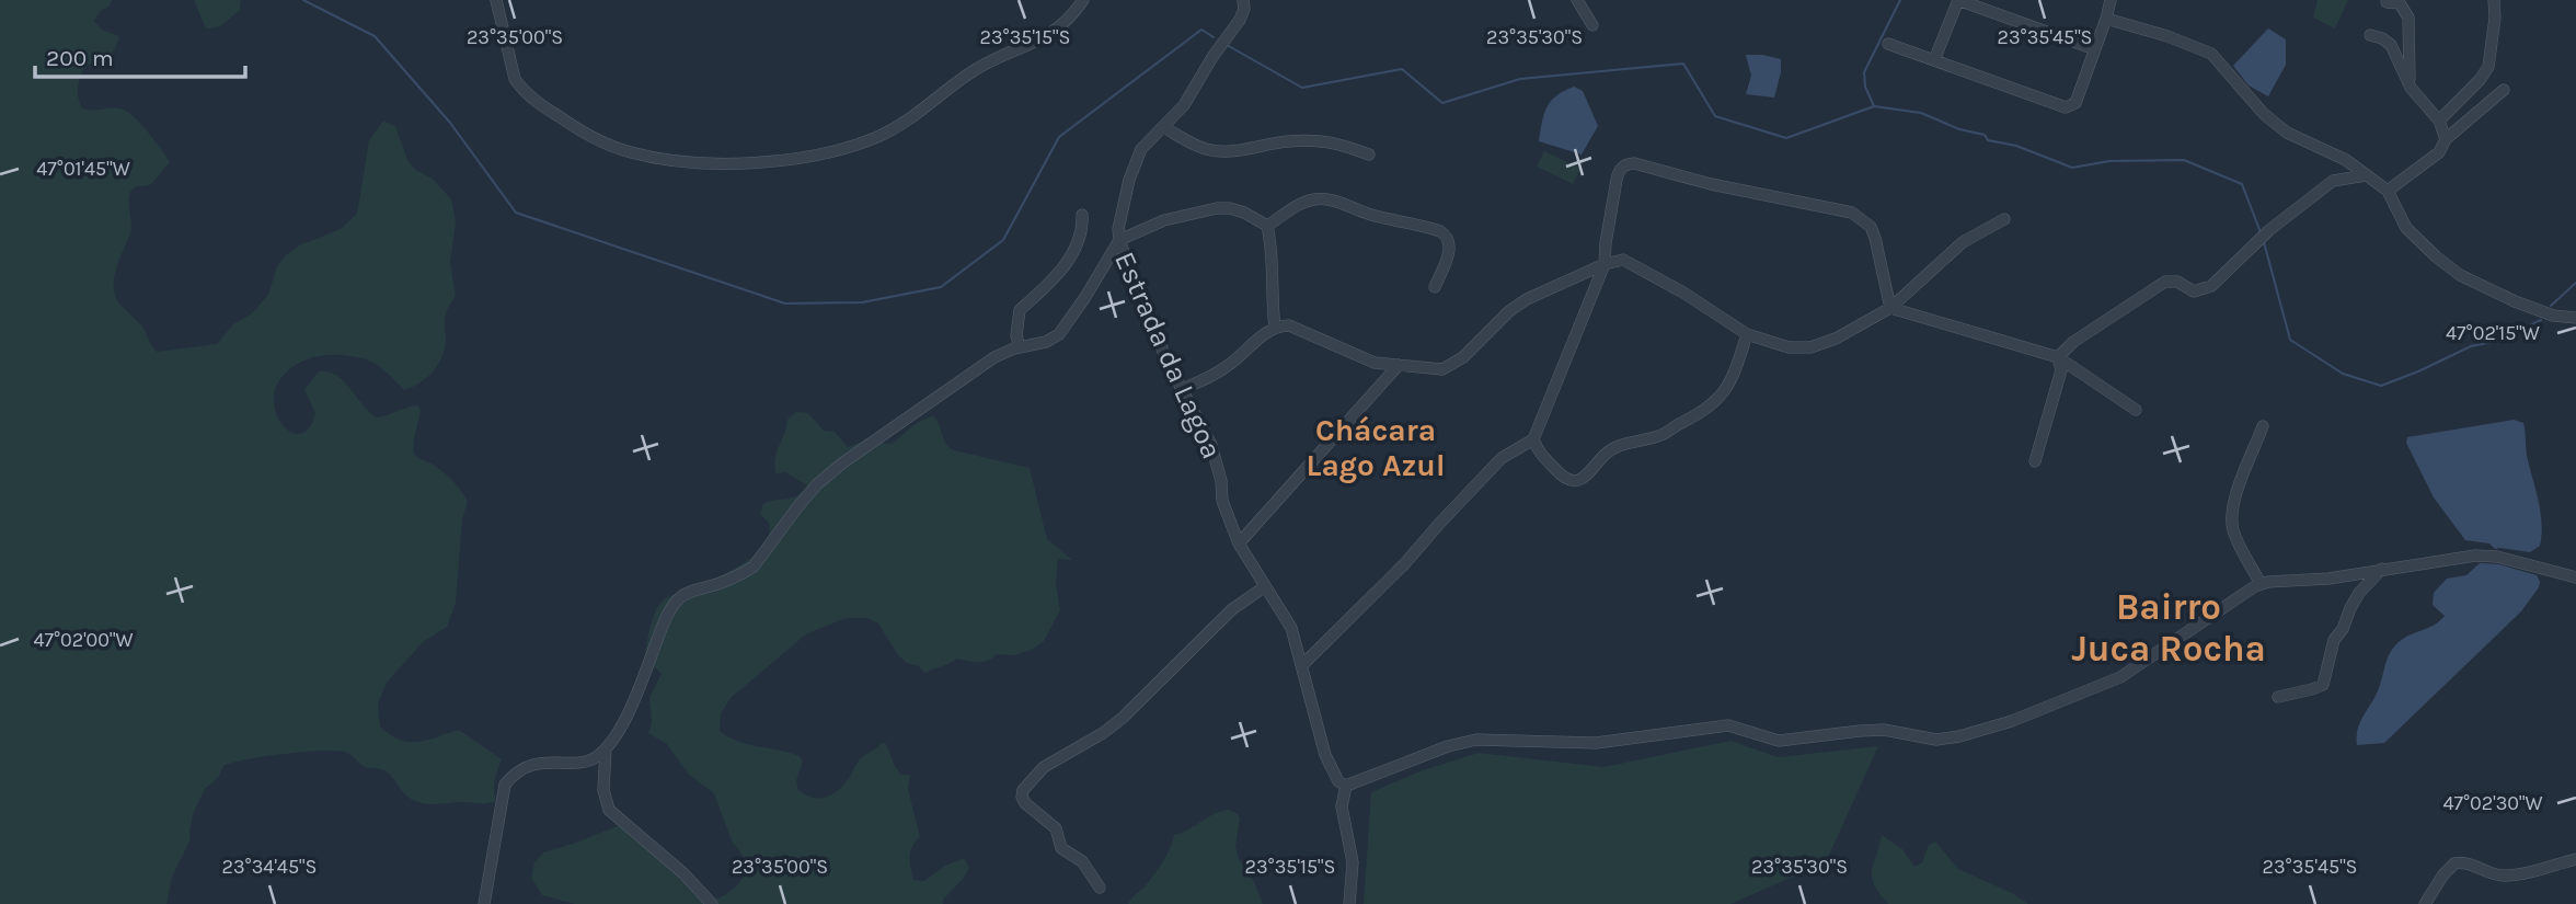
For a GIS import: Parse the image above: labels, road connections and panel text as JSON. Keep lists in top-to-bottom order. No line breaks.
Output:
{"streets":{"street":["Estrada da Lagoa"]},"districts":["Chácara Lago Azul","Bairro Juca Rocha"],"scale_bar":"200 m","coordinates":["23°35'00\"S","23°35'15\"S","23°35'30\"S","23°35'45\"S","47°01'45\"W","47°02'15\"W","47°02'00\"W","47°02'30\"W","23°34'45\"S"]}
